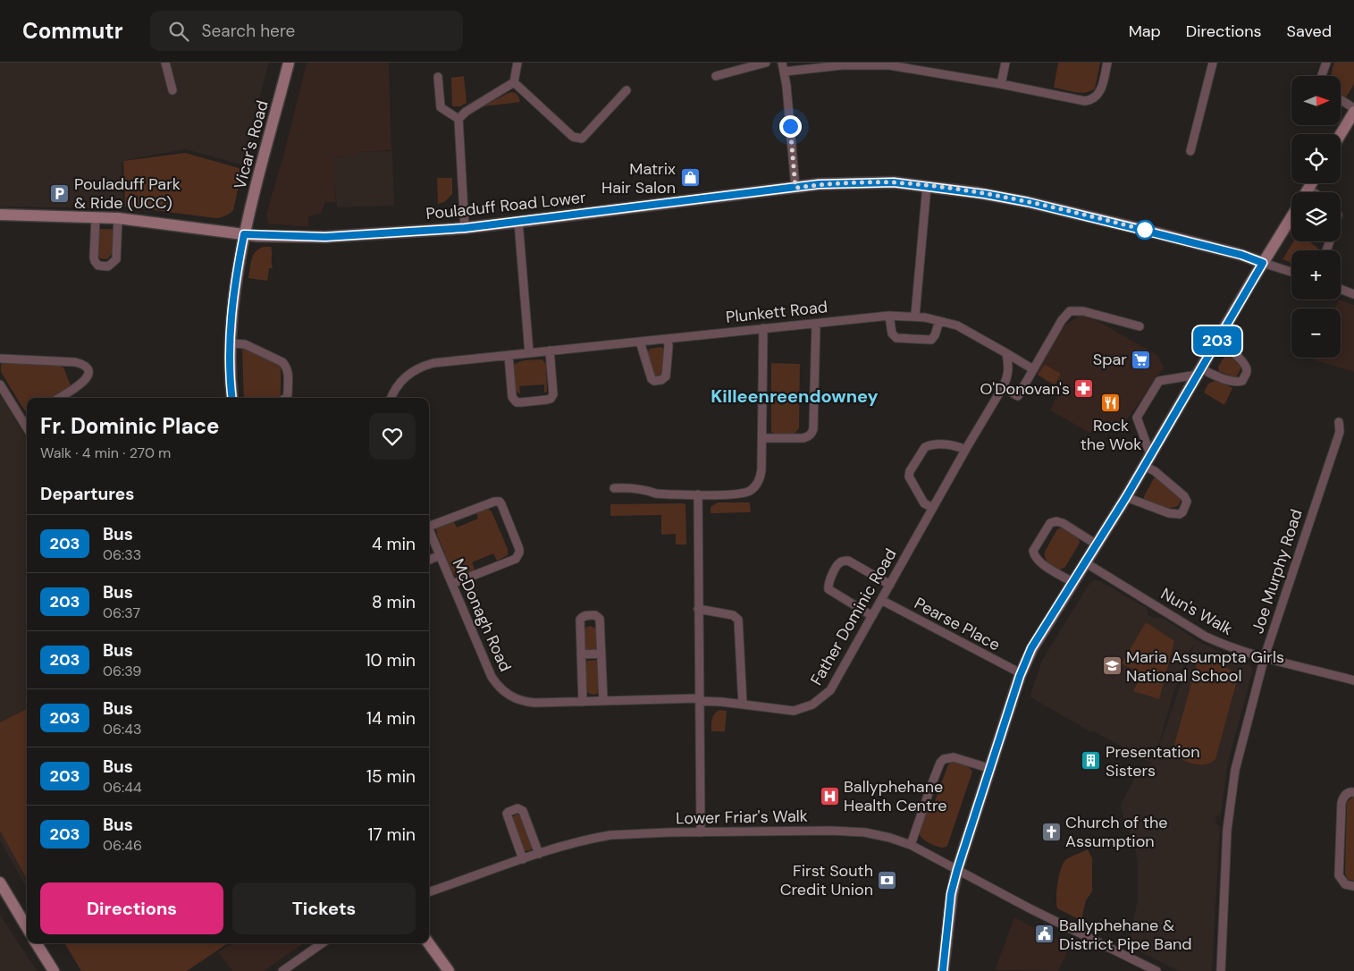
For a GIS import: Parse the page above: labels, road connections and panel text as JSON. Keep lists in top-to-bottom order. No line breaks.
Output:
{"streets":{"street":["Vicar's Road","Pouladuff Road Lower","Plunkett Road","Joe Murphy Road","Nun's Walk","McDonagh Road","Father Dominic Road","Pearse Place","Lower Friar's Walk"]},"crossings":[["Vicar's Road","Pouladuff Road Lower"],["Joe Murphy Road","Nun's Walk"],["McDonagh Road","Father Dominic Road"],["Father Dominic Road","Pearse Place"]],"districts":["Killeenreendowney"],"places":{"shop":["Matrix Hair Salon"],"parking":["Pouladuff Park & Ride (UCC)"],"supermarket":["Spar"],"pharmacy":["O'Donovan's"],"restaurant":["Rock the Wok"],"school or university":["Maria Assumpta Girls National School"],"building":["Presentation Sisters"],"hospital":["Ballyphehane Health Centre"],"church":["Church of the Assumption"],"bank":["First South Credit Union"],"public building":["Ballyphehane & District Pipe Band"]},"lines":["bus line 203"],"north":"right","page":{"header":"Commutr","search":"Search here","nav":["Map","Directions","Saved"],"on_map":"203","map_buttons":["+","−"],"heading":[["Fr. Dominic Place","Walk · 4 min · 270 m"],"Departures"],"list":[{"mark":"203","name":"Bus","note":"06:33","value":"4 min"},{"mark":"203","name":"Bus","note":"06:37","value":"8 min"},{"mark":"203","name":"Bus","note":"06:39","value":"10 min"},{"mark":"203","name":"Bus","note":"06:43","value":"14 min"},{"mark":"203","name":"Bus","note":"06:44","value":"15 min"},{"mark":"203","name":"Bus","note":"06:46","value":"17 min"}],"buttons":["Directions","Tickets"]}}
